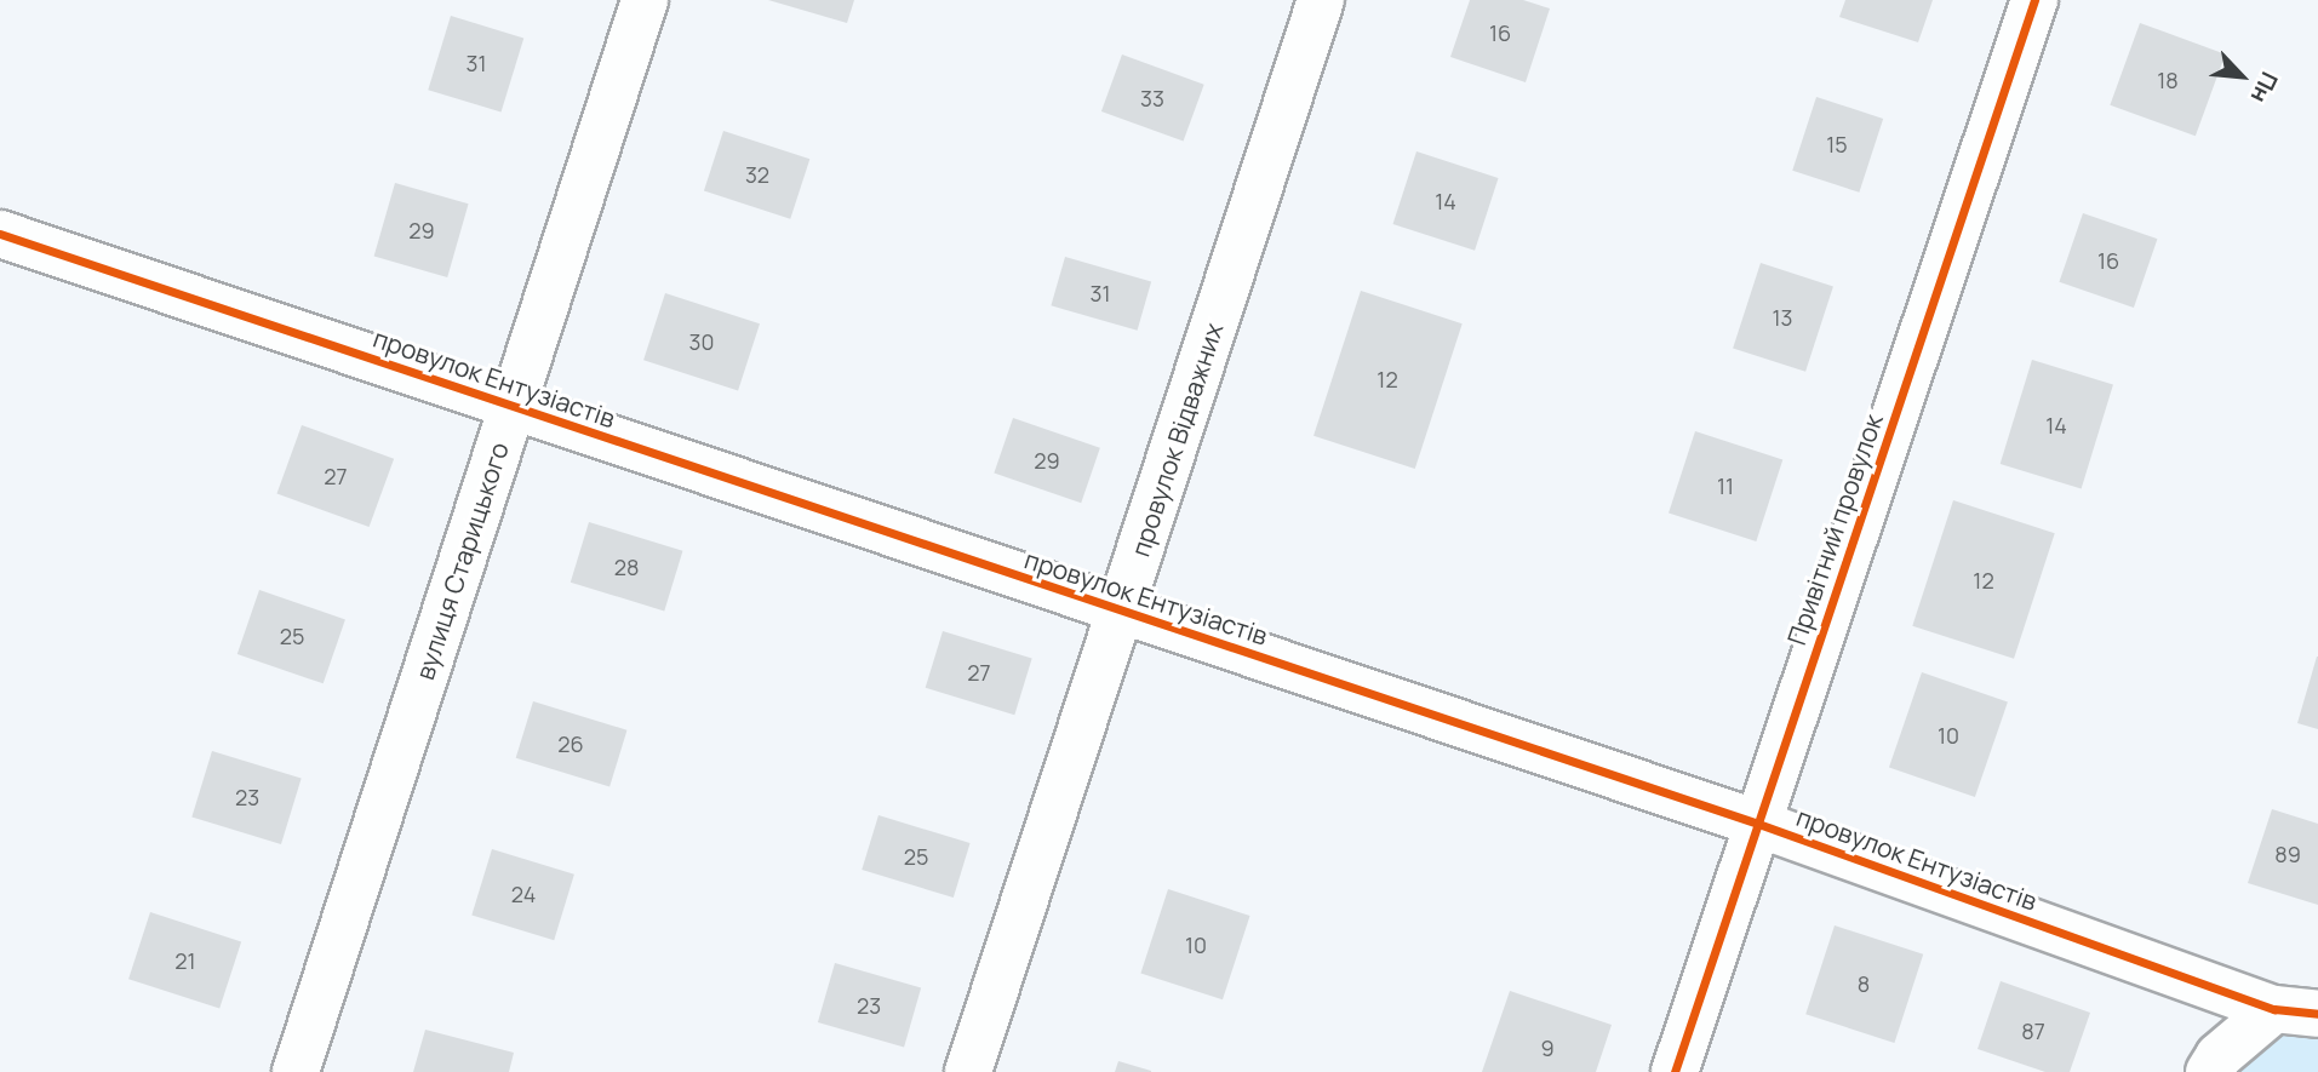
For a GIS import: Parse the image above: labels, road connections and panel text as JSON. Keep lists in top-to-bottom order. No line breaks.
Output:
{"streets":{"street":["провулок Ентузіастів","провулок Відважних","Привітний провулок","вулиця Старицького"]},"crossings":[["провулок Ентузіастів","провулок Відважних"],["провулок Ентузіастів","Привітний провулок"],["провулок Ентузіастів","вулиця Старицького"]],"house_numbers":["16","31","18","33","15","32","14","29","16","31","13","30","12","14","29","27","11","28","12","25","27","10","26","23","89","25","24","10","21","8","23","87","9"],"north":"bottom right"}
